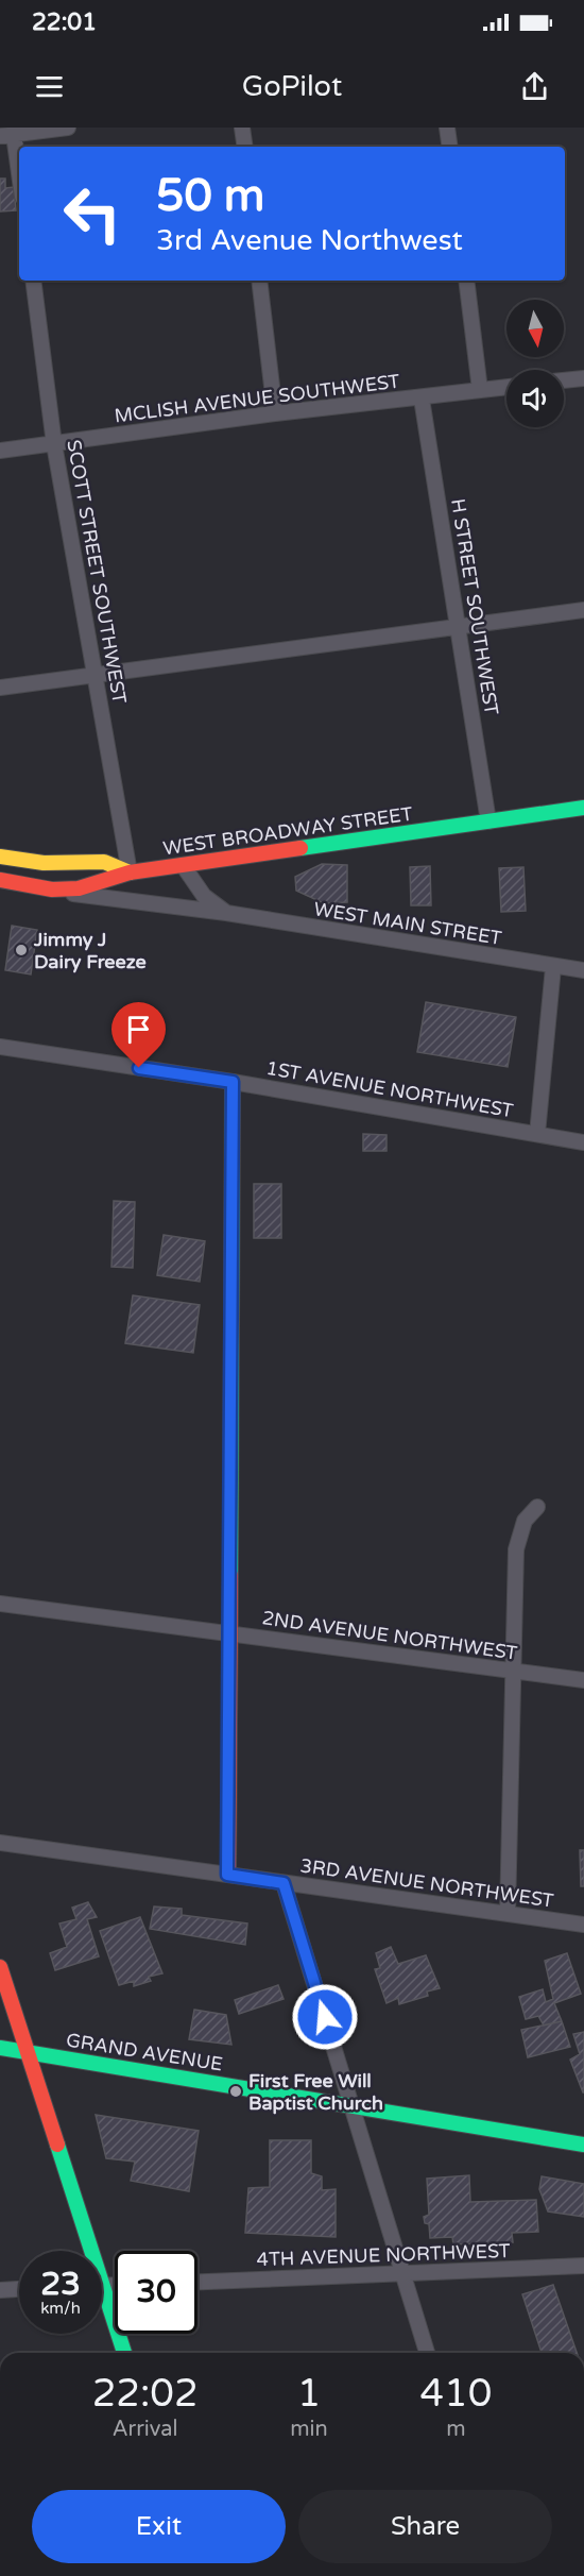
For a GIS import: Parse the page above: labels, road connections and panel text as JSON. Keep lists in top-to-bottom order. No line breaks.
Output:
{"streets":{"street":["MCLISH AVENUE SOUTHWEST","SCOTT STREET SOUTHWEST","H STREET SOUTHWEST","WEST BROADWAY STREET","WEST MAIN STREET","1ST AVENUE NORTHWEST","2ND AVENUE NORTHWEST","3RD AVENUE NORTHWEST","GRAND AVENUE","4TH AVENUE NORTHWEST"]},"crossings":[["MCLISH AVENUE SOUTHWEST","SCOTT STREET SOUTHWEST"],["MCLISH AVENUE SOUTHWEST","H STREET SOUTHWEST"],["SCOTT STREET SOUTHWEST","WEST BROADWAY STREET"],["H STREET SOUTHWEST","WEST BROADWAY STREET"],["WEST BROADWAY STREET","WEST MAIN STREET"]],"places":["Jimmy J Dairy Freeze","First Free Will Baptist Church"],"north":"bottom","page":{"status":"22:01","header":"GoPilot","turn":["50 m","3rd Avenue Northwest"],"speed":"23 km/h","limit":"30","eta":["22:02","Arrival","1","min","410","m"],"buttons":["Exit","Share"]}}
